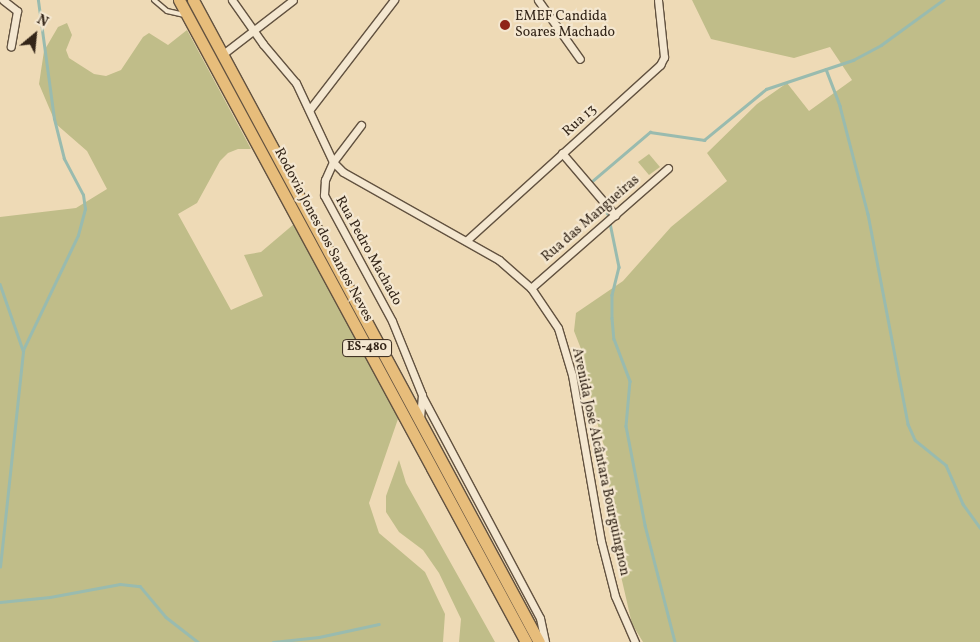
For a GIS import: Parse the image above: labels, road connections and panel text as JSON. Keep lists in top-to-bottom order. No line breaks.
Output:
{"streets":{"main road":["Rodovia Jones dos Santos Neves","ES-480"],"street":["Rua 13","Rua das Mangueiras","Rua Pedro Machado","Avenida José Alcântara Bourguingnon"]},"crossings":[["Rua 13","Avenida José Alcântara Bourguingnon"],["Rua das Mangueiras","Avenida José Alcântara Bourguingnon"],["Rodovia Jones dos Santos Neves","Rua Pedro Machado"],["Rua Pedro Machado","Avenida José Alcântara Bourguingnon"]],"places":["EMEF Candida Soares Machado"],"north":"top right"}
